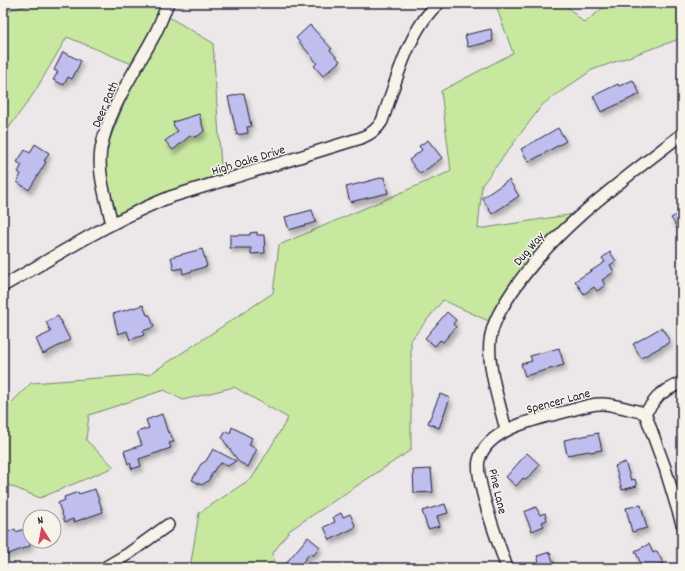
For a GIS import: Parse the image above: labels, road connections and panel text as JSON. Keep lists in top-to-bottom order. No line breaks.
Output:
{"streets":{"street":["Deer Path","High Oaks Drive","Dug Way","Spencer Lane","Pine Lane"]},"crossings":[["Deer Path","High Oaks Drive"],["Dug Way","Spencer Lane"],["Dug Way","Pine Lane"],["Spencer Lane","Pine Lane"]],"north":"top"}
